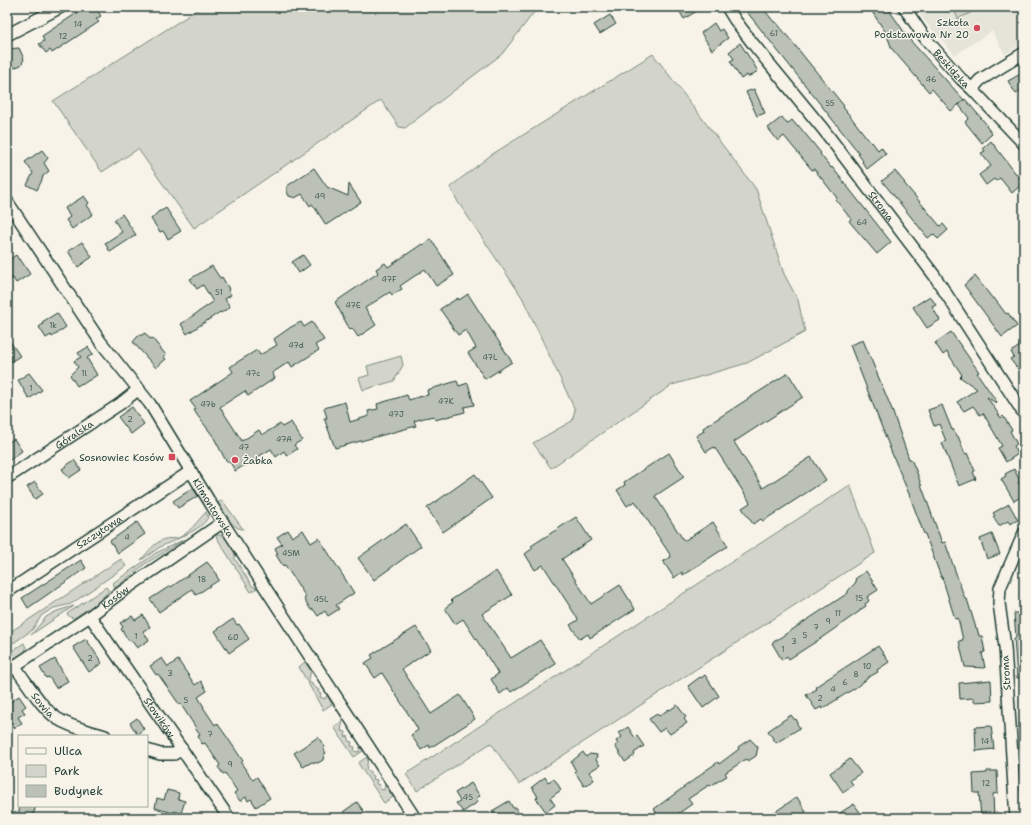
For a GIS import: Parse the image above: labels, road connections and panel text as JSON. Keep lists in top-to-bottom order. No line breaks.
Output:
{"streets":{"street":["Beskidzka","Stroma","Góralska","Klimontowska","Szczytowa","Kosów","Sowia","Słowików"]},"crossings":[["Góralska","Klimontowska"],["Klimontowska","Szczytowa"],["Klimontowska","Kosów"],["Kosów","Sowia"],["Kosów","Słowików"]],"places":{"other":["Szkoła Podstawowa Nr 20","Żabka"],"transit":["Sosnowiec Kosów"]},"house_numbers":["14","61","12","46","55","49","64","47F","51","47E","1k","47d","47L","1l","47c","1","47K","47b","47J","2","47A","47","4","45M","18","15","45L","11","9","7","5","1","60","3","1","2","10","3","8","6","4","2","5","7","14","9","12","45"],"legend":["Ulica","Park","Budynek"]}
